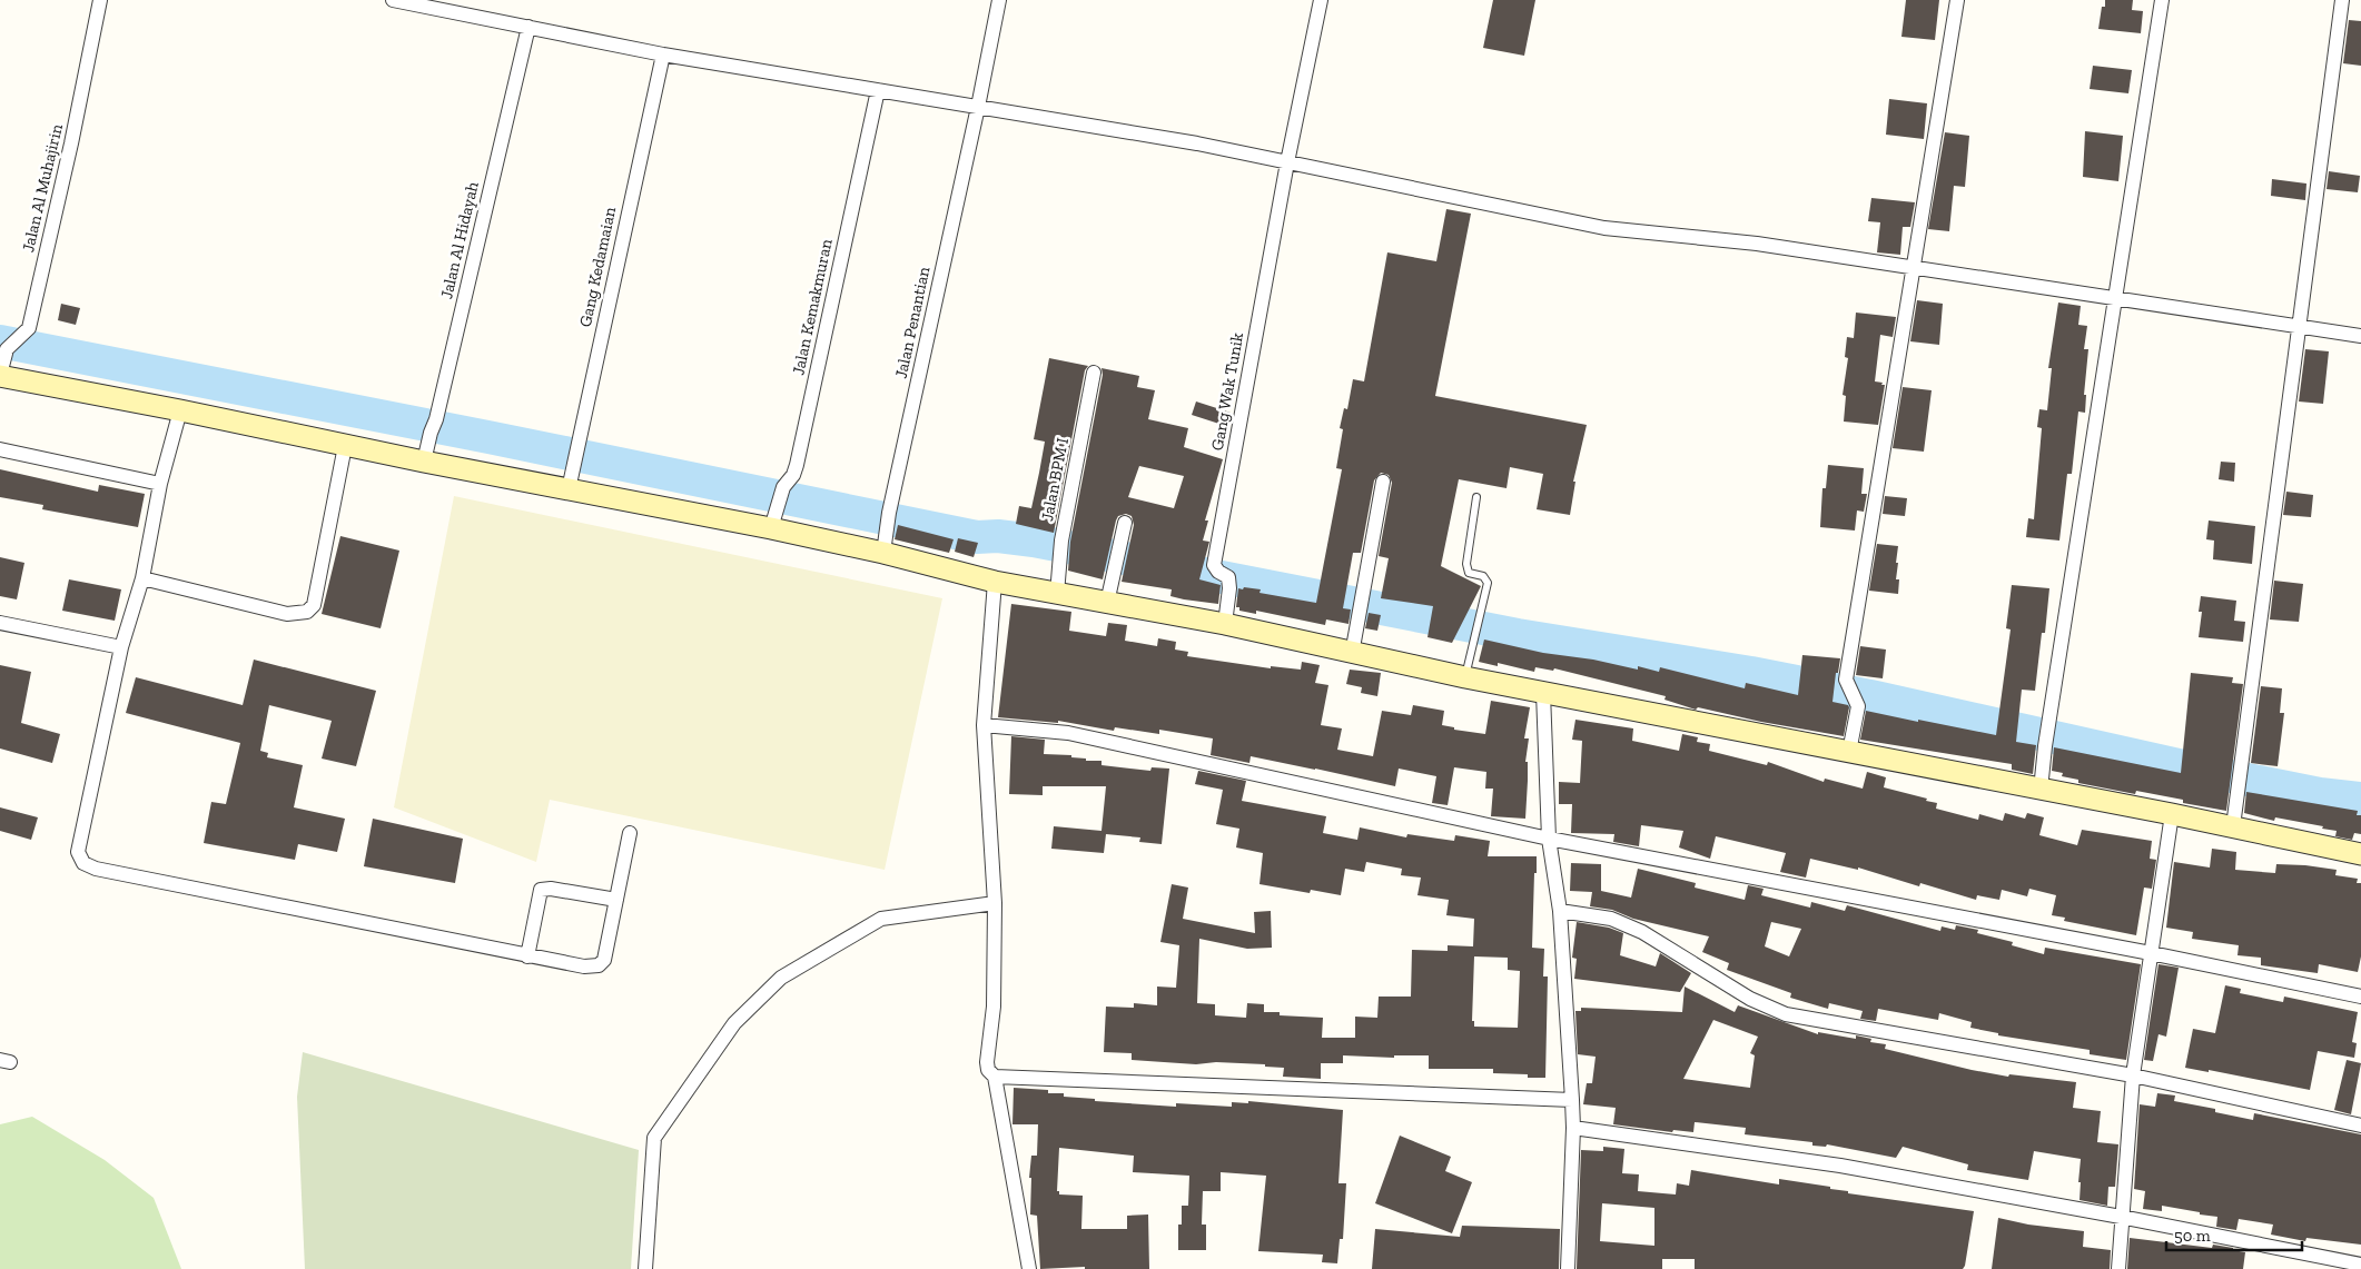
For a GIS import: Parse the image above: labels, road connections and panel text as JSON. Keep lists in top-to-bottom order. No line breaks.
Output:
{"streets":{"street":["Jalan Al Muhajirin","Jalan Al Hidayah","Gang Kedamaian","Jalan Kemakmuran","Jalan Penantian","Gang Wak Tunik","Jalan BPM I"]},"scale_bar":"50 m"}
